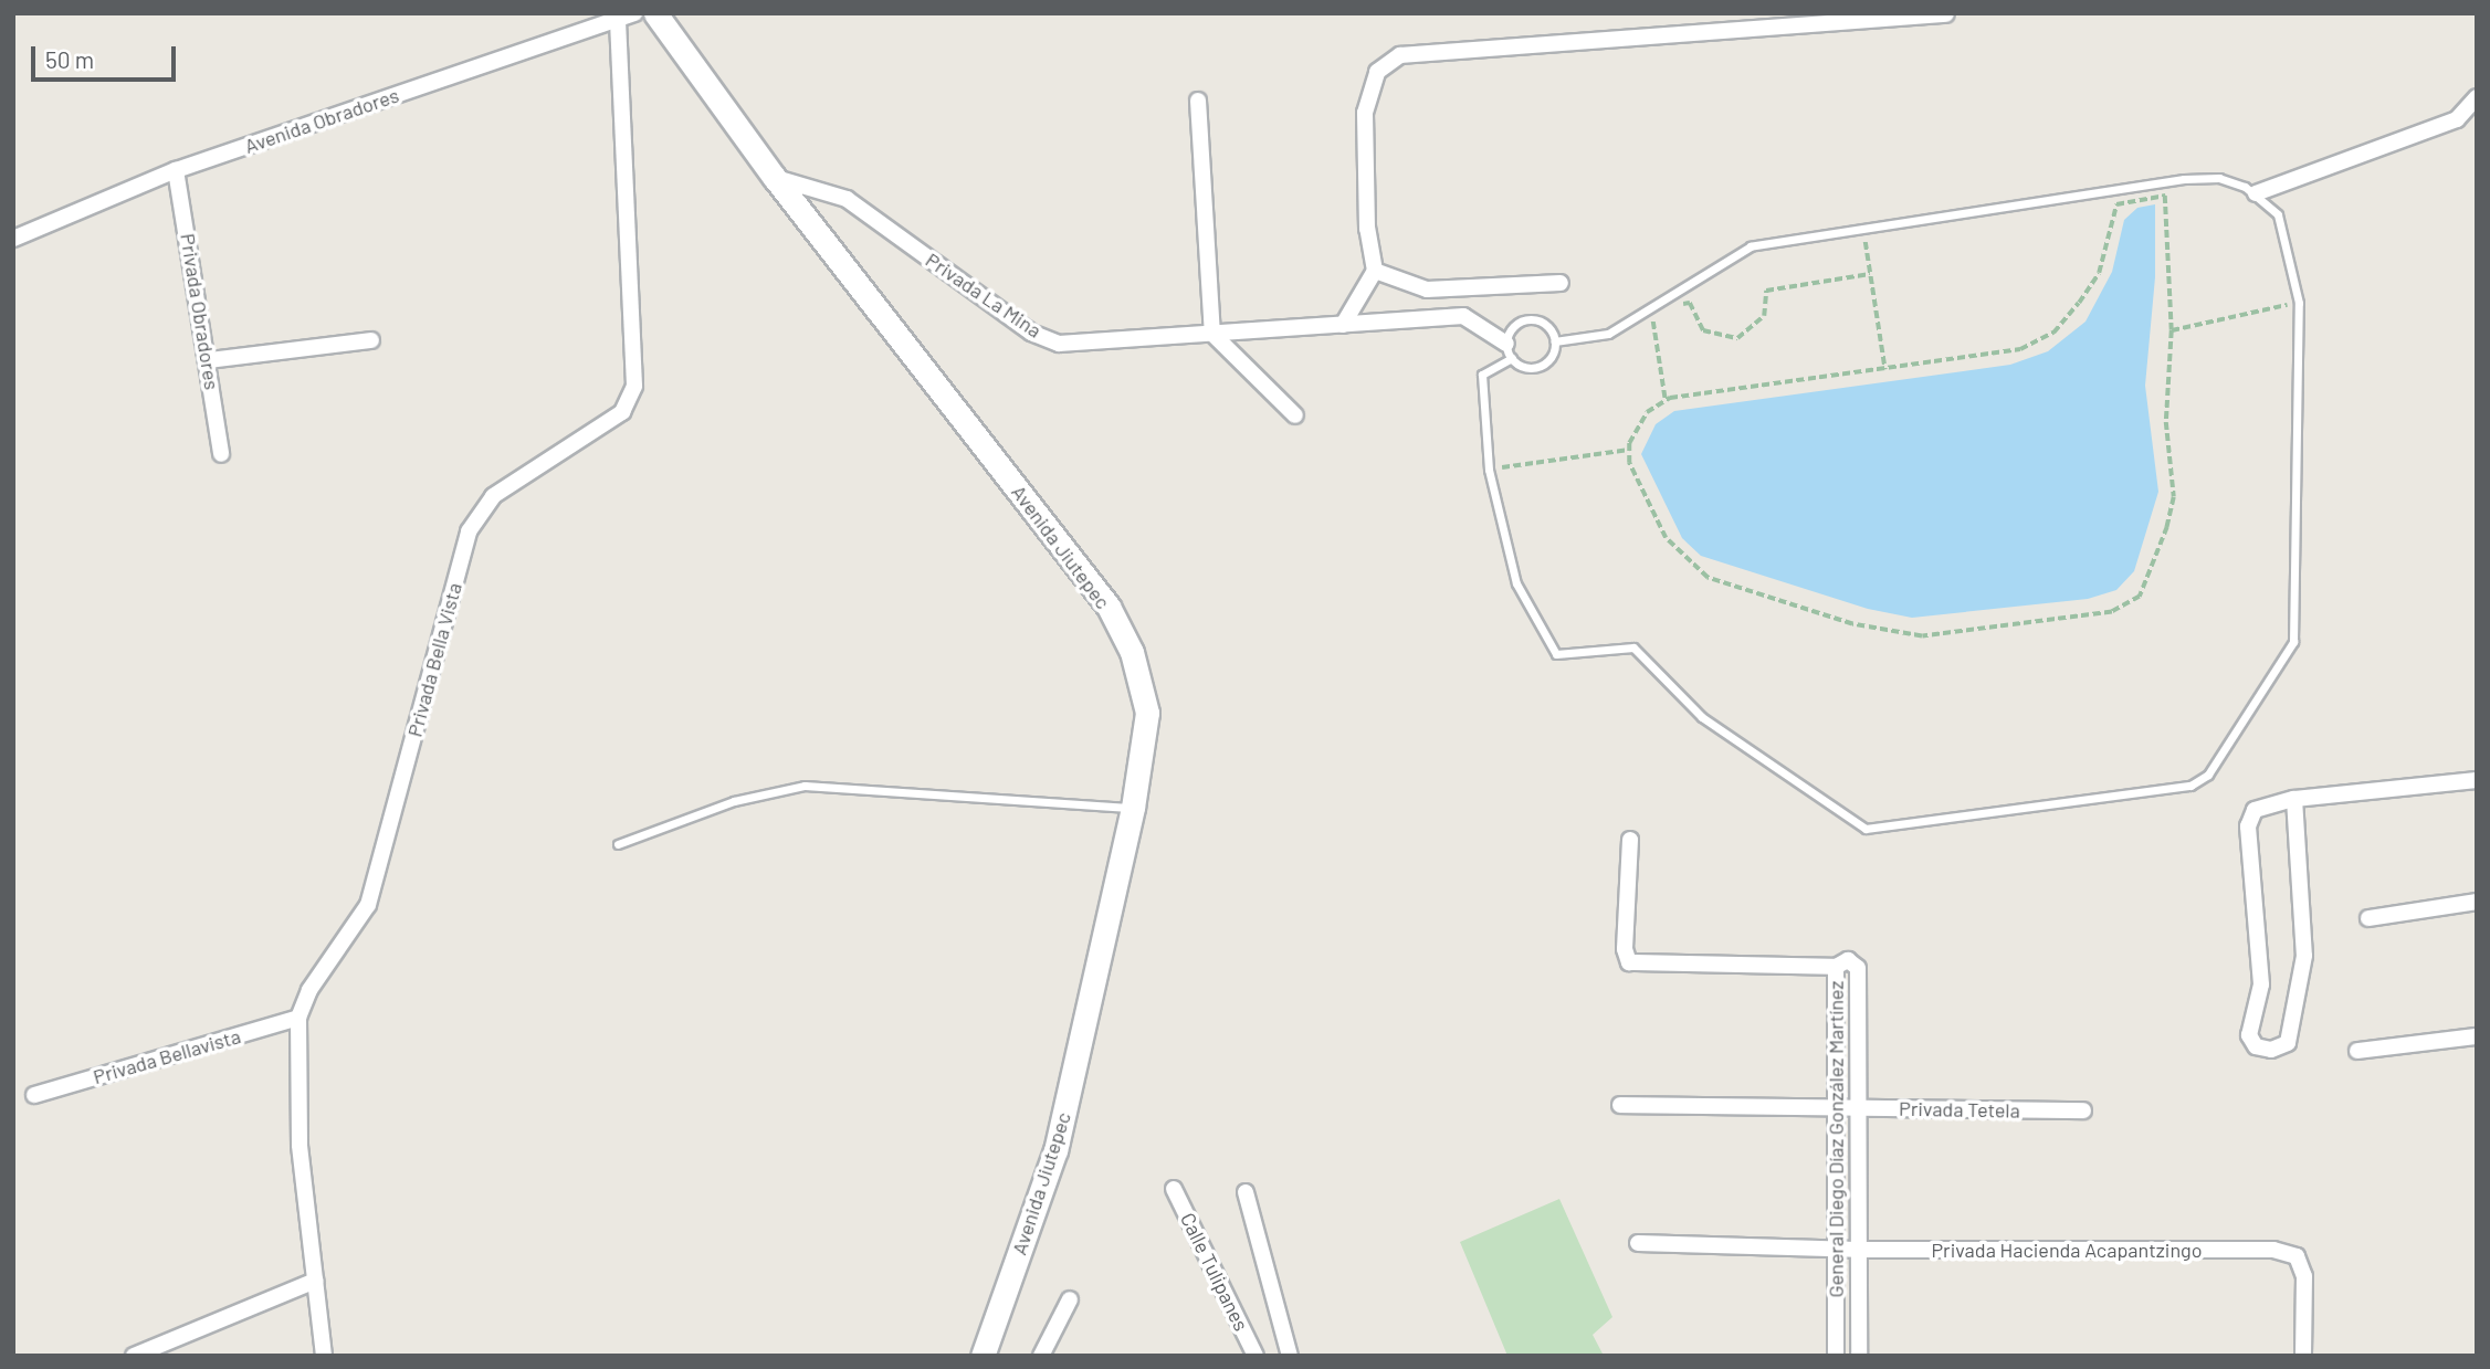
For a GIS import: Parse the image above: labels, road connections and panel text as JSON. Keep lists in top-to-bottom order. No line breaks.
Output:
{"streets":{"main road":["Avenida Jiutepec"],"street":["Avenida Obradores","Privada La Mina","Privada Obradores","Privada Bella Vista","Privada Bellavista","Privada Tetela","General Diego Díaz González Martínez","Privada Hacienda Acapantzingo","Calle Tulipanes"]},"crossings":[["Avenida Obradores","Privada Obradores"],["Avenida Obradores","Privada Bella Vista"],["Privada La Mina","Avenida Jiutepec"],["Privada Bella Vista","Privada Bellavista"],["Privada Tetela","General Diego Díaz González Martínez"],["General Diego Díaz González Martínez","Privada Hacienda Acapantzingo"]],"scale_bar":"50 m"}
